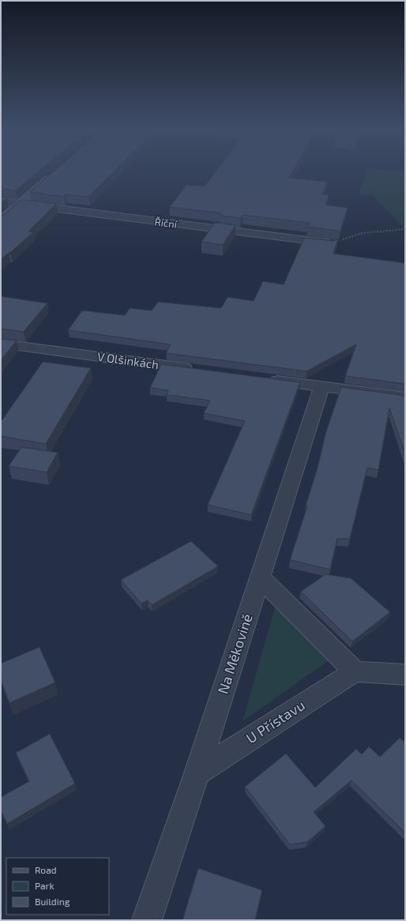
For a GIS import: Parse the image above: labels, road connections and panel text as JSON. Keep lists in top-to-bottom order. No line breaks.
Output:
{"streets":{"street":["Říční","V Olšinkách","Na Měkovině","U Přístavu"]},"crossings":[["Na Měkovině","U Přístavu"]],"legend":["Road","Park","Building"]}
